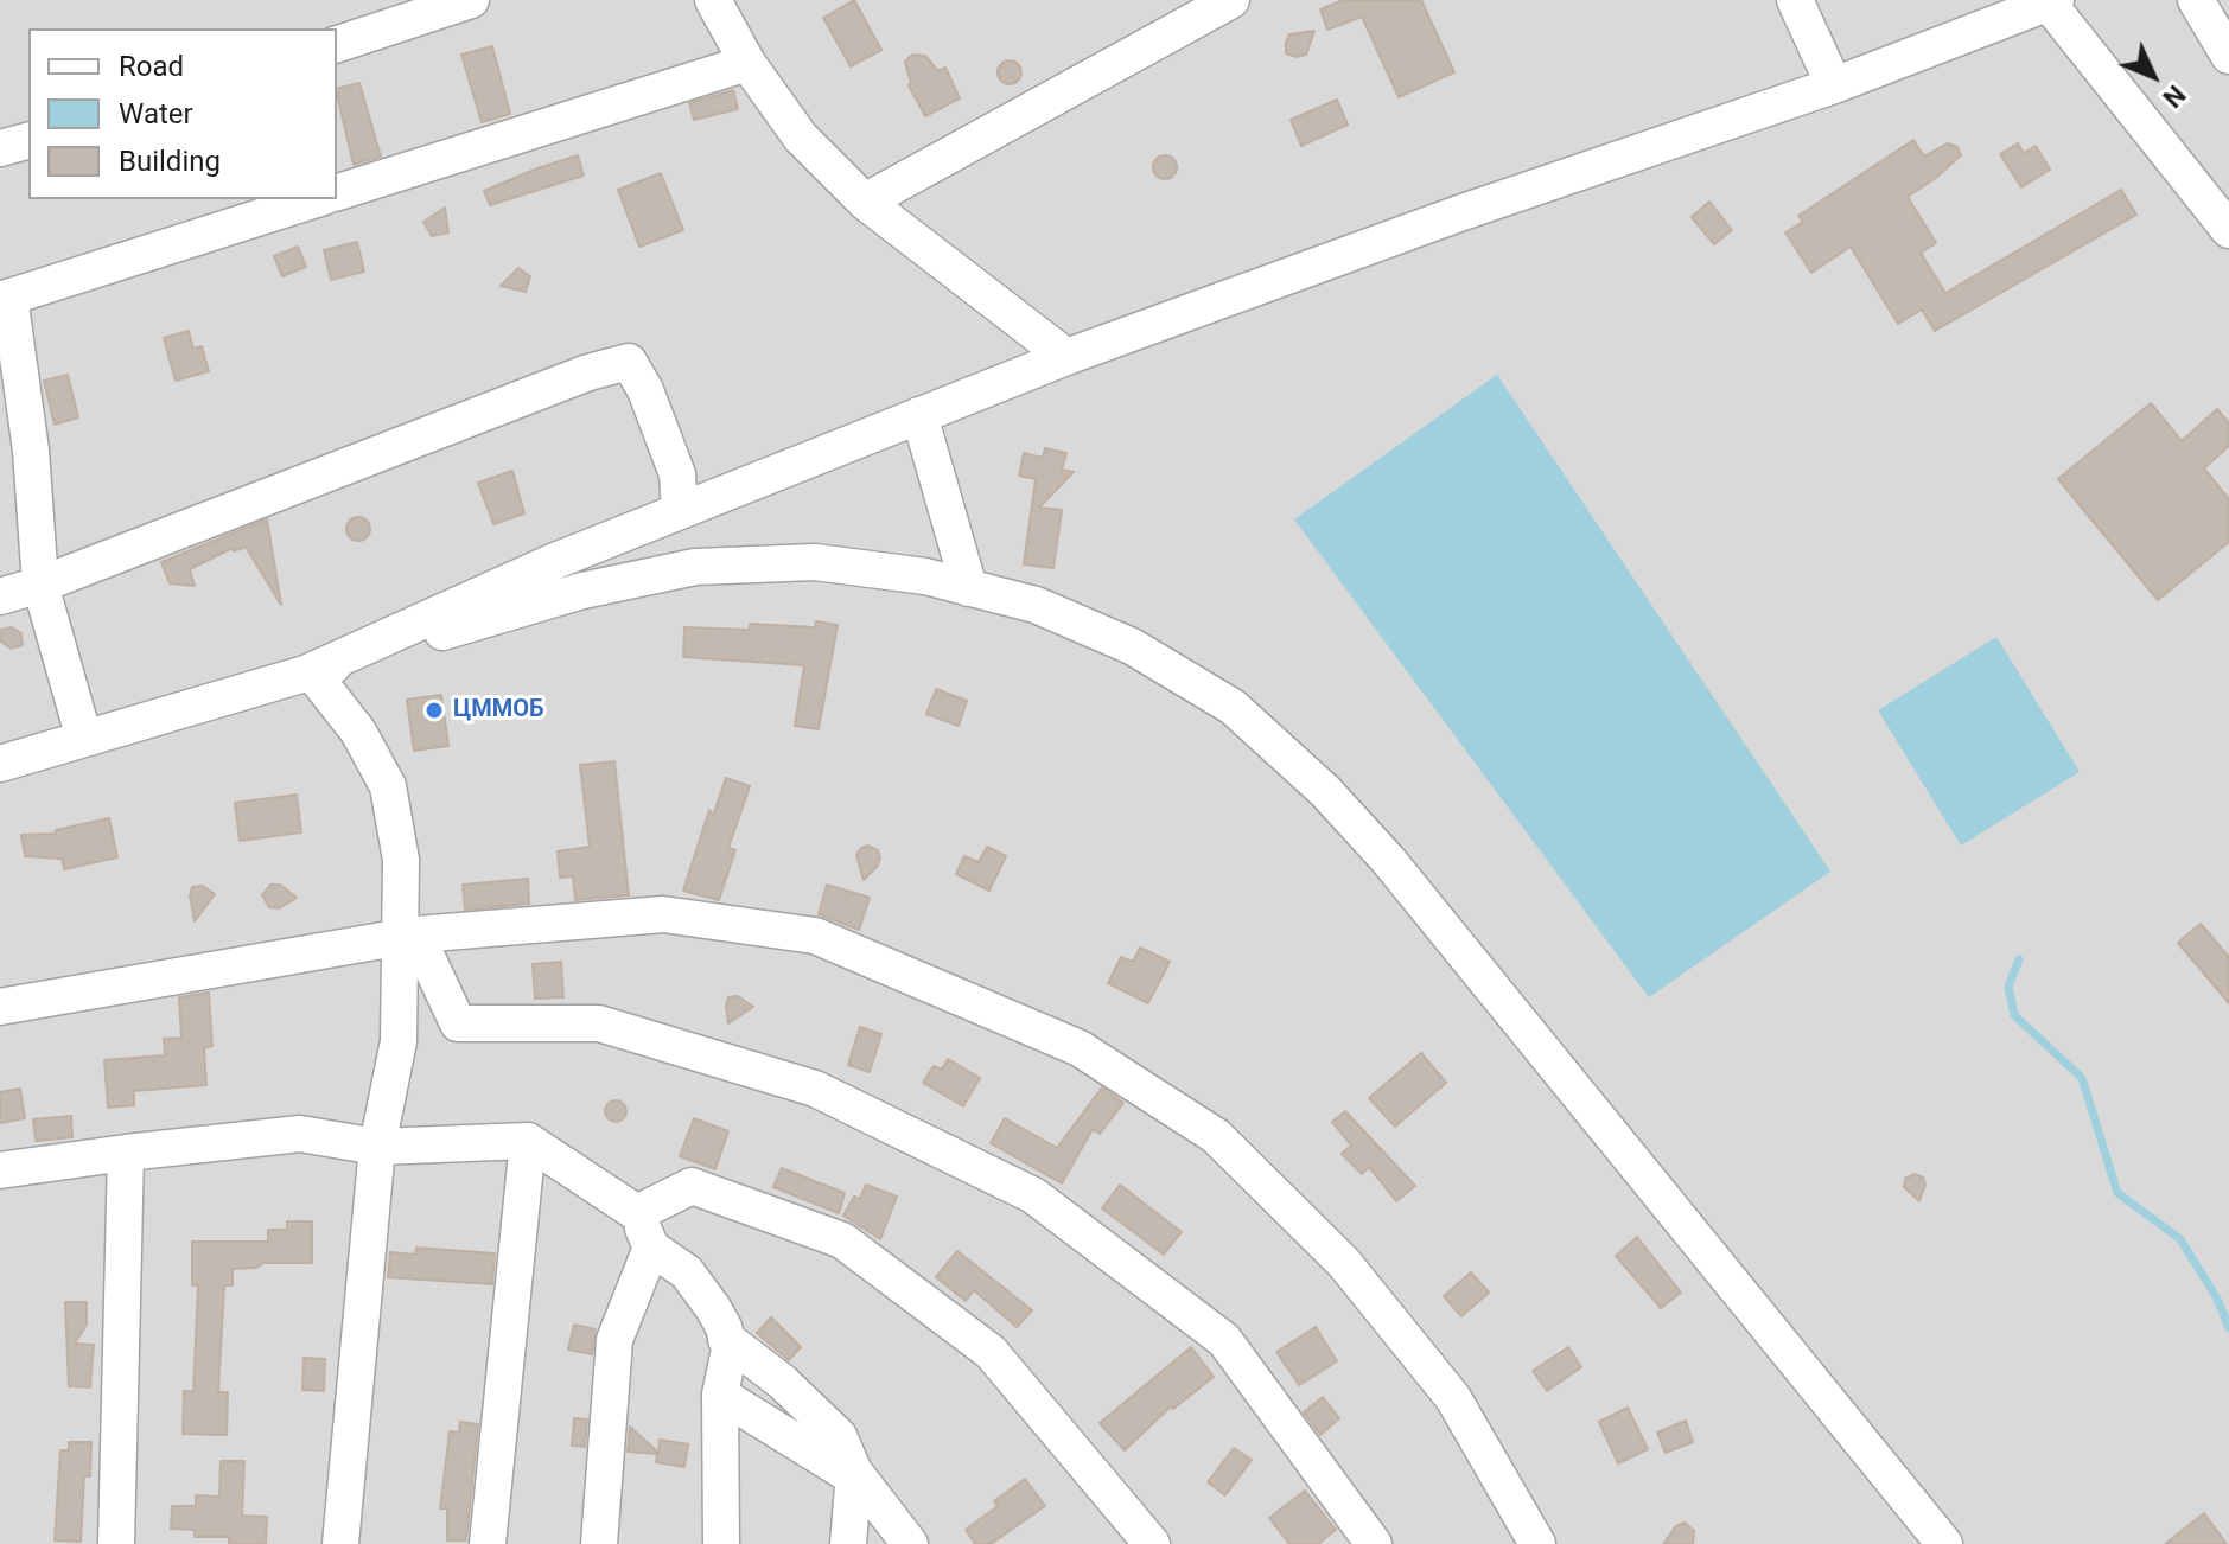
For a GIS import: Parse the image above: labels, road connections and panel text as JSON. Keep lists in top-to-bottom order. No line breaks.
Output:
{"places":["ЦММОБ"],"legend":["Road","Water","Building"],"north":"bottom right"}
